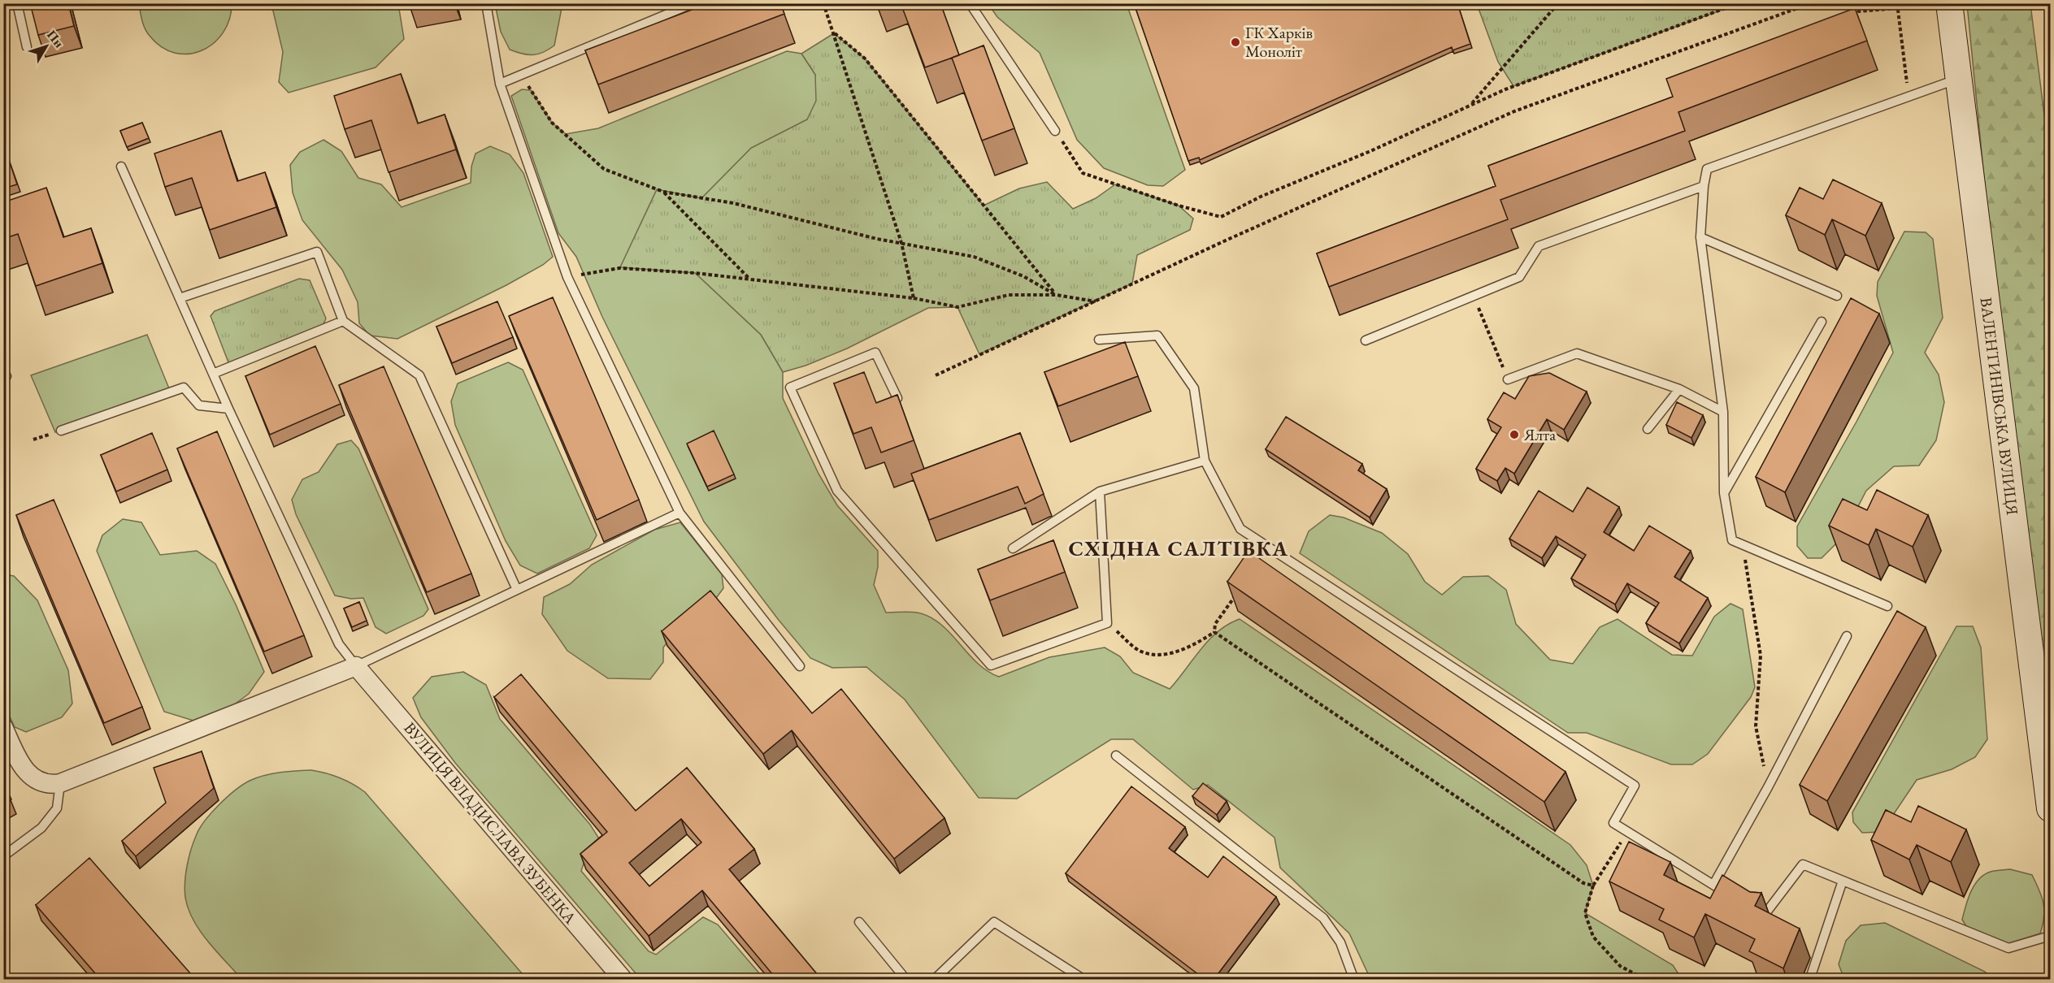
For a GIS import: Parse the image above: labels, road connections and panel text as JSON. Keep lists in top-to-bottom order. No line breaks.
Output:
{"streets":{"street":["ВАЛЕНТИНІВСЬКА ВУЛИЦЯ","ВУЛИЦЯ ВЛАДИСЛАВА ЗУБЕНКА"]},"districts":["СХІДНА САЛТІВКА"],"places":["ГК Харків Моноліт","Ялта"],"north":"top right"}
